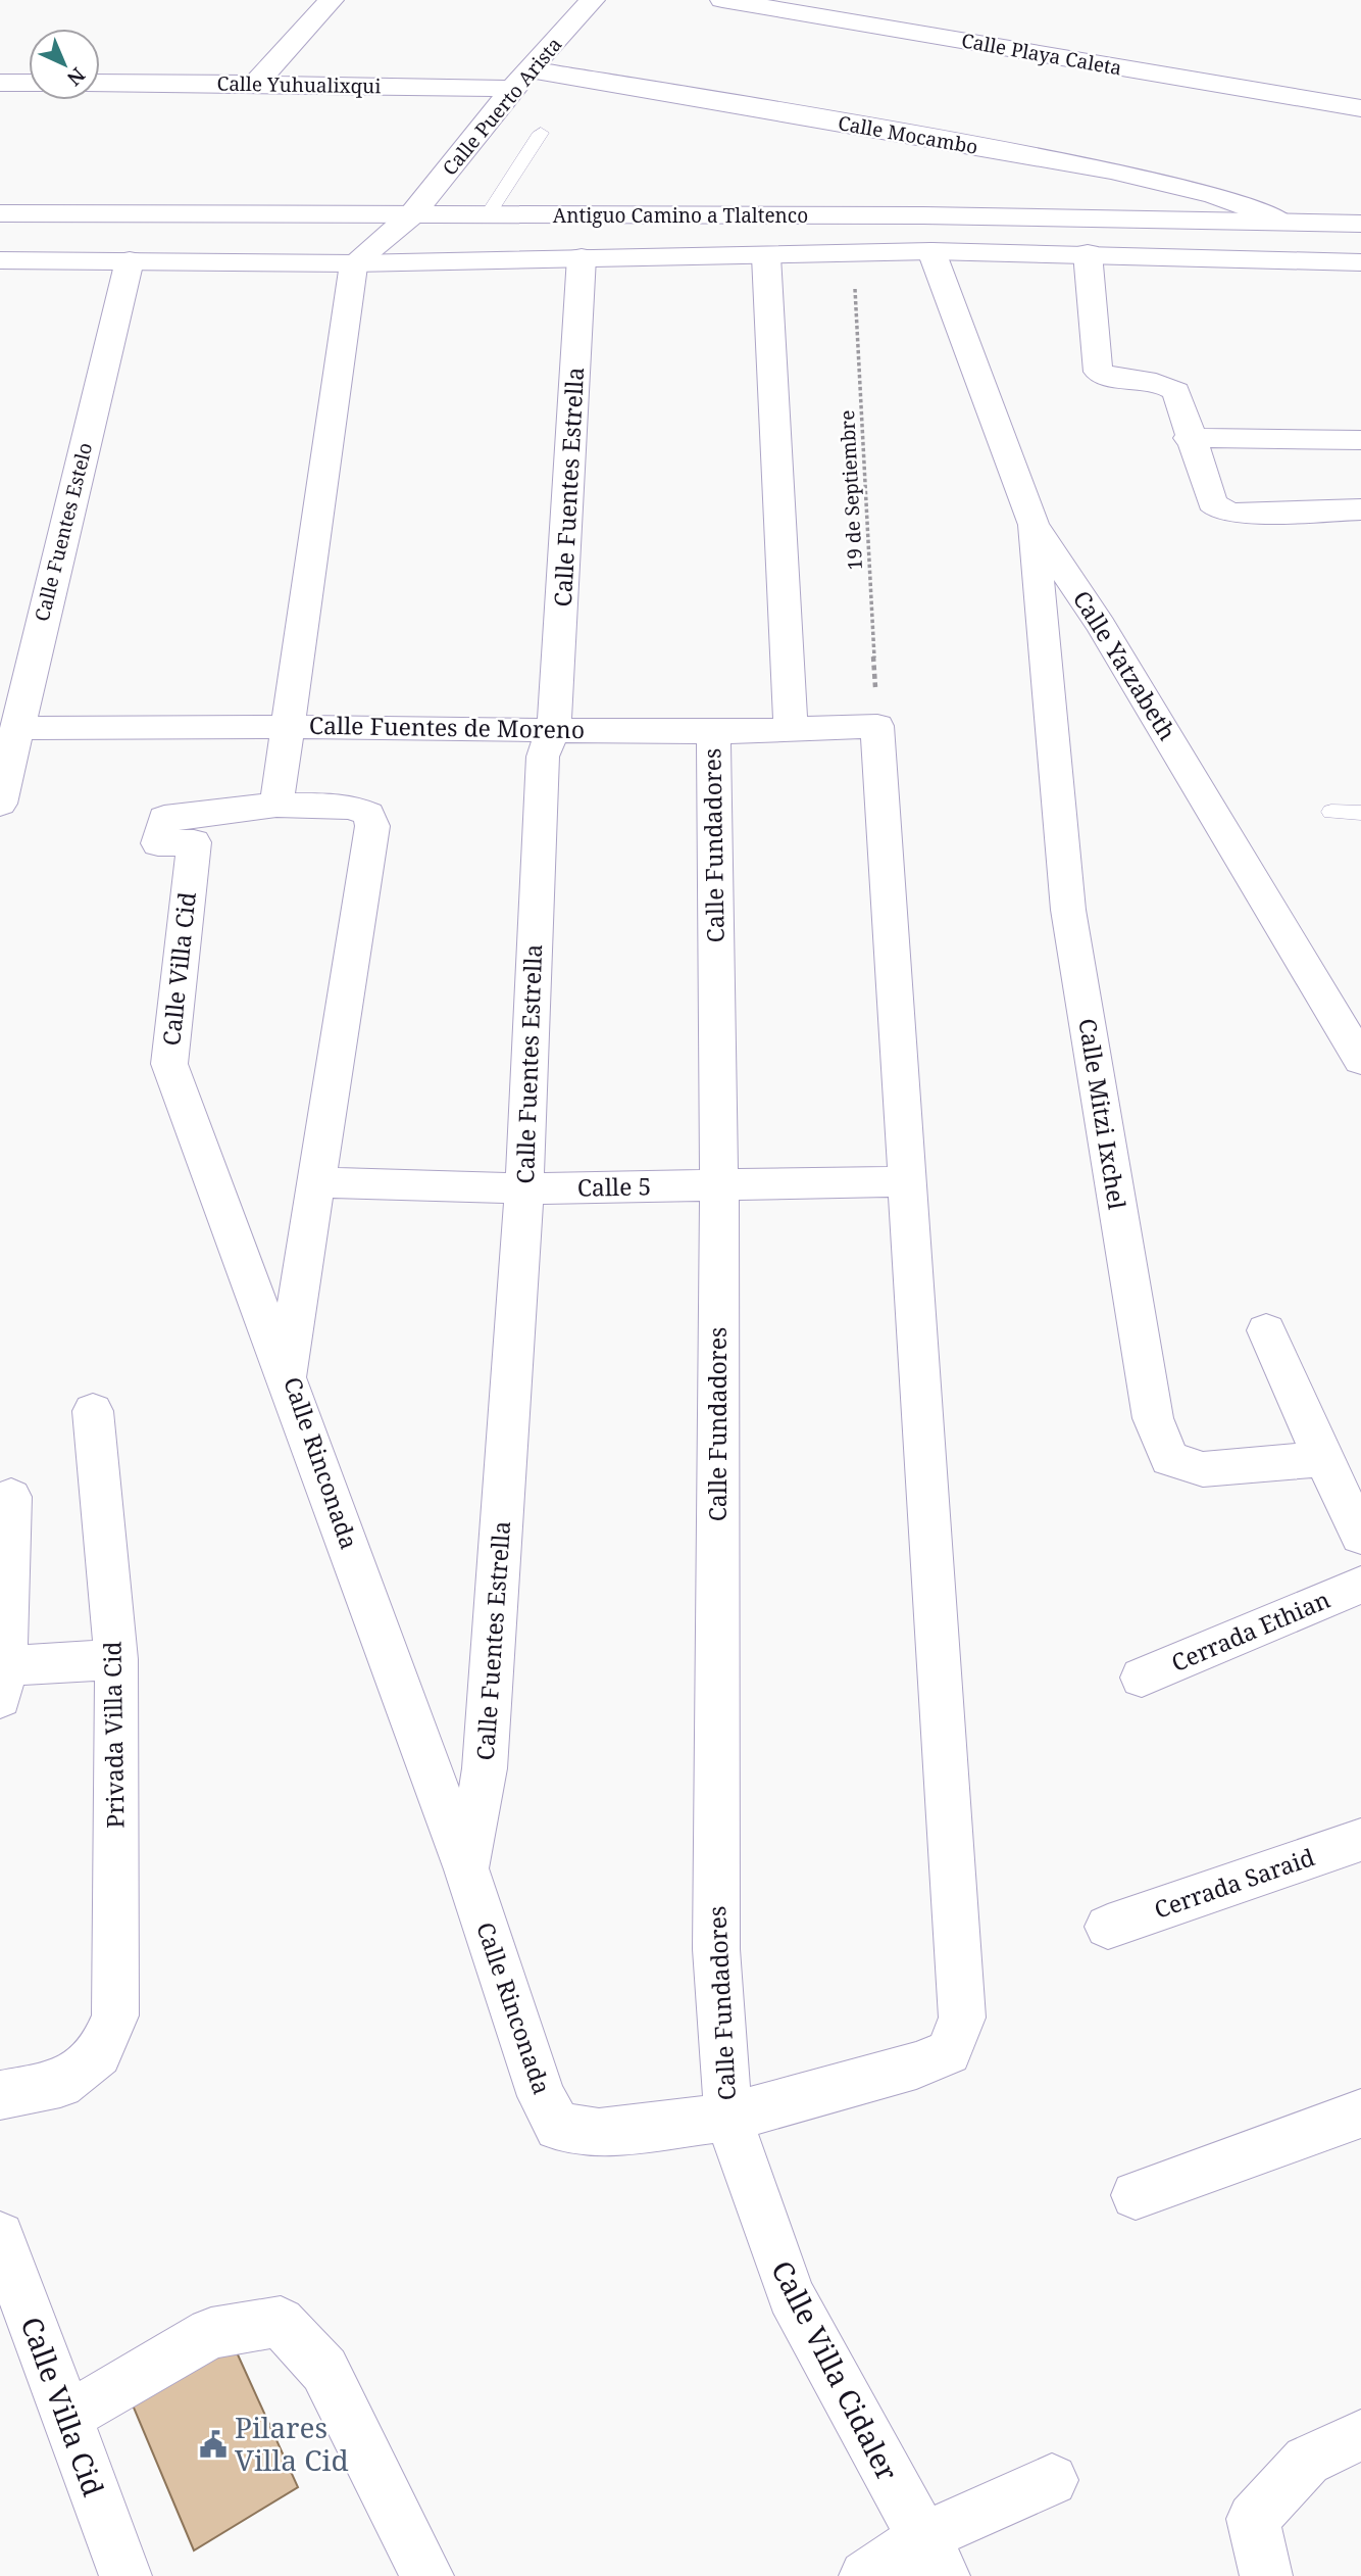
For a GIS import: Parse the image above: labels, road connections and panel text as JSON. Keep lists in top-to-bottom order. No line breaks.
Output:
{"streets":{"street":["Calle Playa Caleta","Calle Yuhualixqui","Calle Puerto Arista","Calle Mocambo","Antiguo Camino a Tlaltenco","Calle Fuentes Estrella","Calle Fuentes Estelo","Calle Yatzabeth","Calle Fuentes de Moreno","Calle Fundadores","Calle Villa Cid","Calle Mitzi Ixchel","Calle 5","Calle Rinconada","Cerrada Ethian","Privada Villa Cid","Cerrada Saraid","Calle Villa Cidaler"],"path":["19 de Septiembre"]},"crossings":[["Calle Yuhualixqui","Calle Puerto Arista"],["Calle Puerto Arista","Calle Mocambo"],["Calle Puerto Arista","Antiguo Camino a Tlaltenco"],["Calle Mocambo","Antiguo Camino a Tlaltenco"],["Calle Fuentes Estrella","Calle Fuentes de Moreno"],["Calle Fuentes Estrella","Calle 5"],["Calle Fuentes Estrella","Calle Rinconada"],["19 de Septiembre","Calle Fuentes de Moreno"],["Calle Fuentes Estelo","Calle Fuentes de Moreno"],["Calle Yatzabeth","Calle Mitzi Ixchel"],["Calle Fuentes de Moreno","Calle Fundadores"],["Calle Fundadores","Calle 5"],["Calle Fundadores","Calle Rinconada"],["Calle Fundadores","Calle Villa Cidaler"],["Calle Villa Cid","Calle Rinconada"],["Calle 5","Calle Rinconada"],["Calle Rinconada","Calle Villa Cidaler"]],"places":{"public building":["Pilares Villa Cid"]},"north":"bottom right"}
